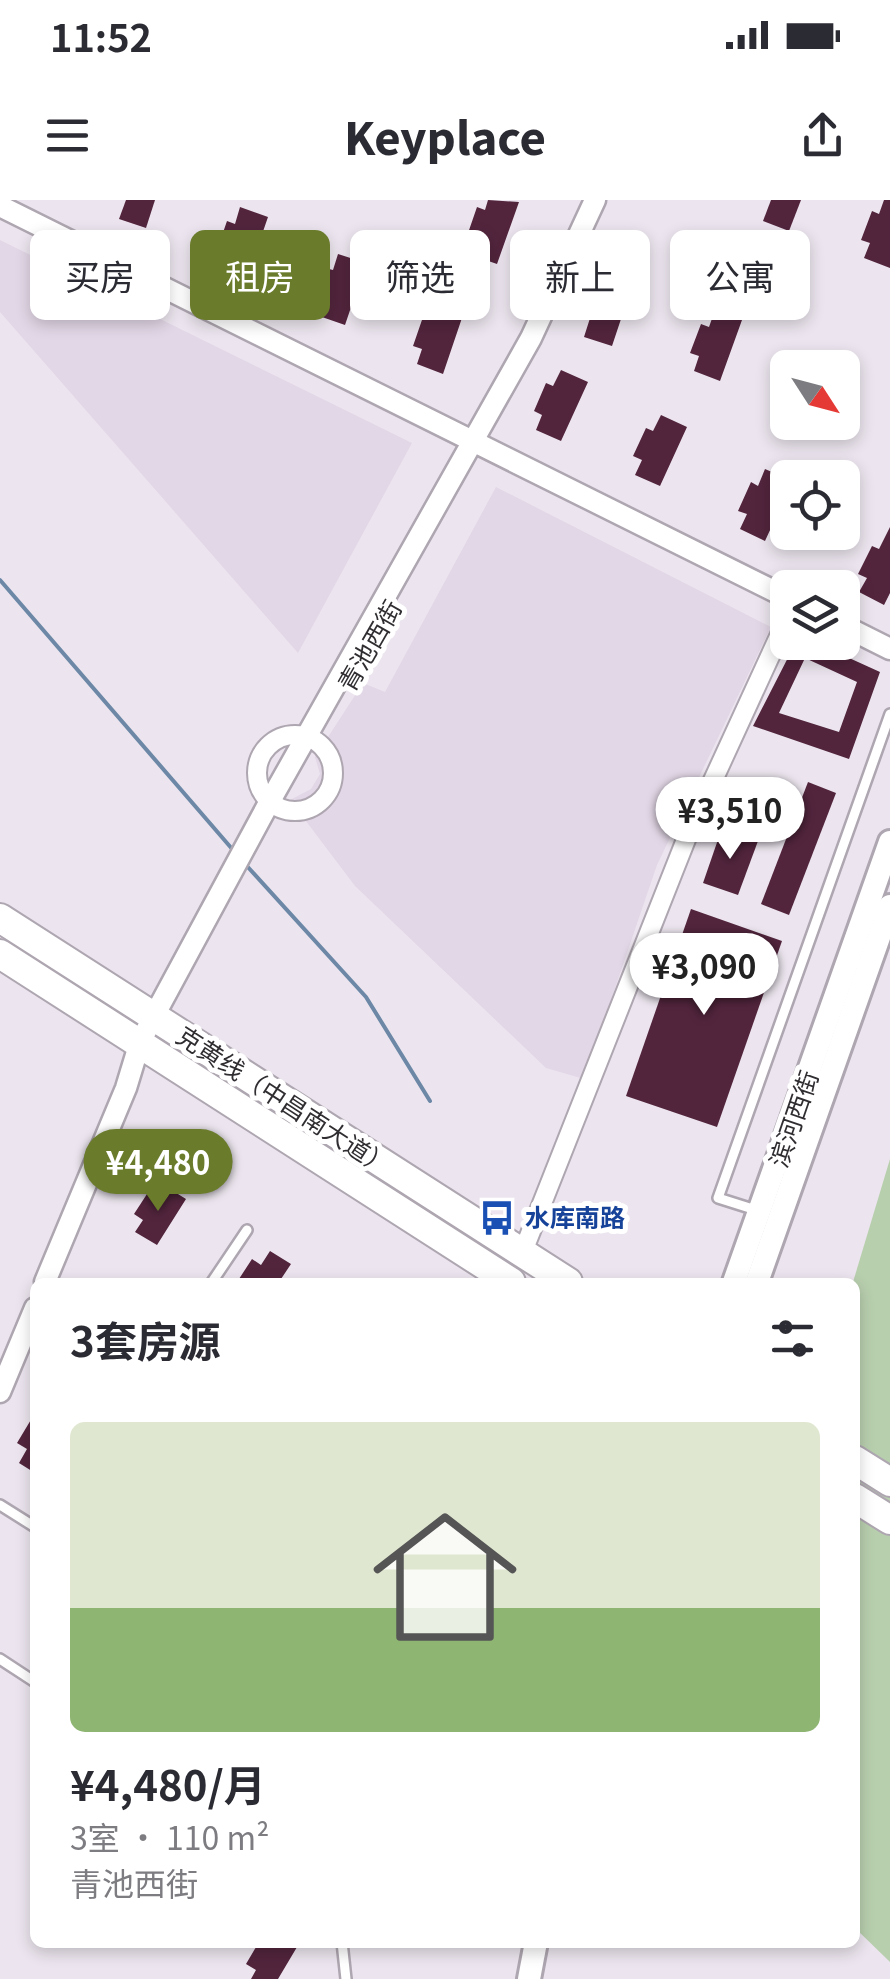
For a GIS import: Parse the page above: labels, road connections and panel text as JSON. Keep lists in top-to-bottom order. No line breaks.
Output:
{"streets":{"highway":["克黄线（中昌南大道）"],"main road":["滨河西街"],"street":["青池西街"]},"crossings":[["青池西街","克黄线（中昌南大道）"]],"places":{"bus stop":["水库南路"]},"north":"bottom right","page":{"status":"11:52","header":"Keyplace","chip":["买房","租房","筛选","新上","公寓"],"price":["¥3,510","¥3,090","¥4,480"],"heading":"3套房源","list":[{"name":"¥4,480/月","note":"3室 · 110 m² · 青池西街"}]}}
